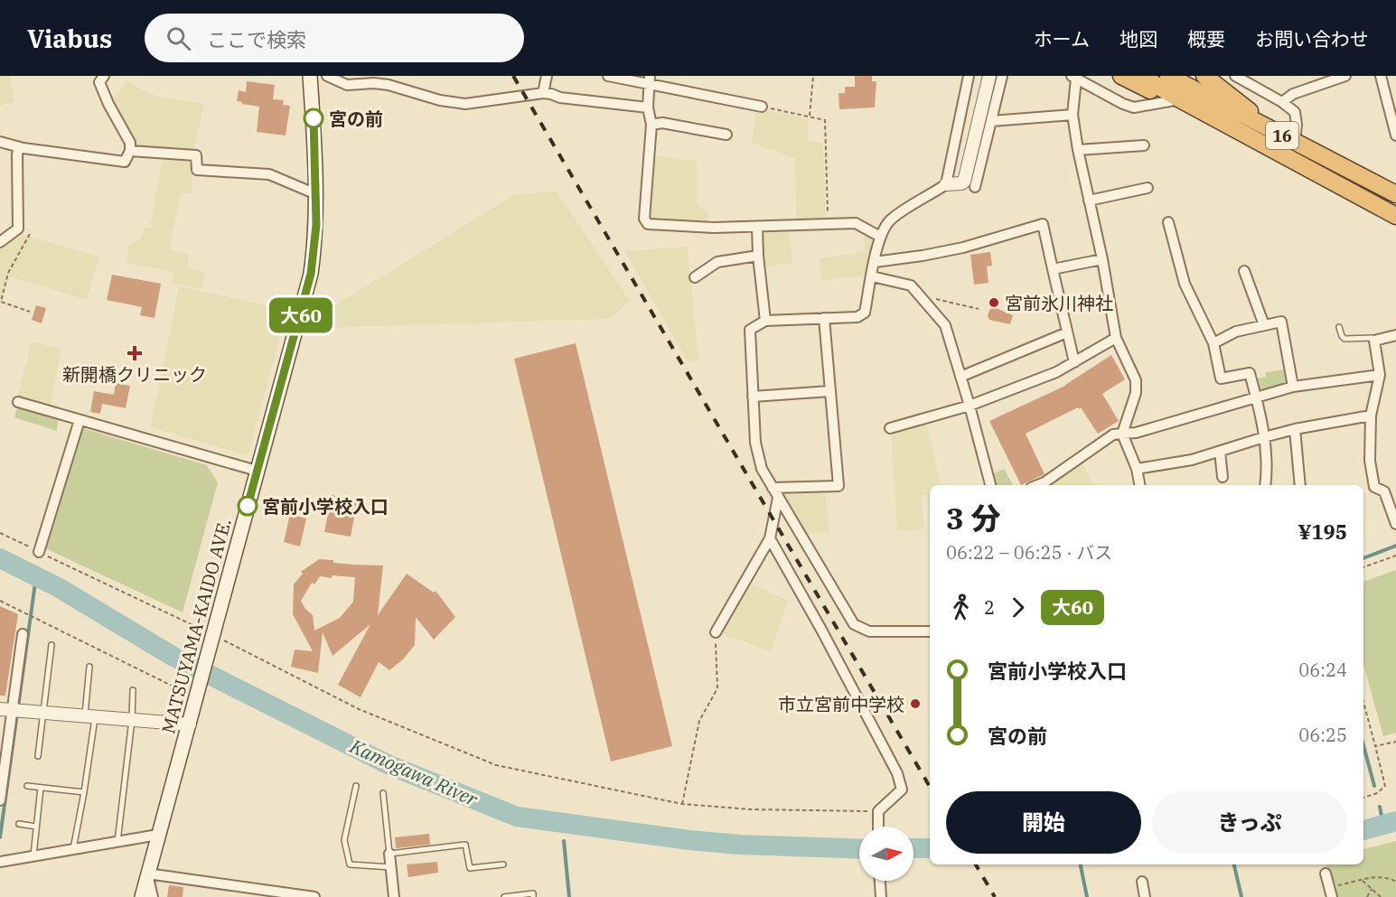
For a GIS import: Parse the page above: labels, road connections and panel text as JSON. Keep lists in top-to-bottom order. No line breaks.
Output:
{"streets":{"highway":["16"],"main road":["MATSUYAMA-KAIDO AVE."]},"water":["Kamogawa River"],"places":{"other":["宮の前","宮前氷川神社","宮前小学校入口","市立宮前中学校"],"health":["新開橋クリニック"]},"lines":["bus line 大60"],"north":"right","page":{"header":"Viabus","search":"ここで検索","nav":["ホーム","地図","概要","お問い合わせ"],"on_map":"大60","heading":["3 分","06:22 – 06:25 · バス","¥195"],"legs":["2","大60"],"list":[{"name":"宮前小学校入口","value":"06:24"},{"name":"宮の前","value":"06:25"}],"buttons":["開始","きっぷ"]}}
